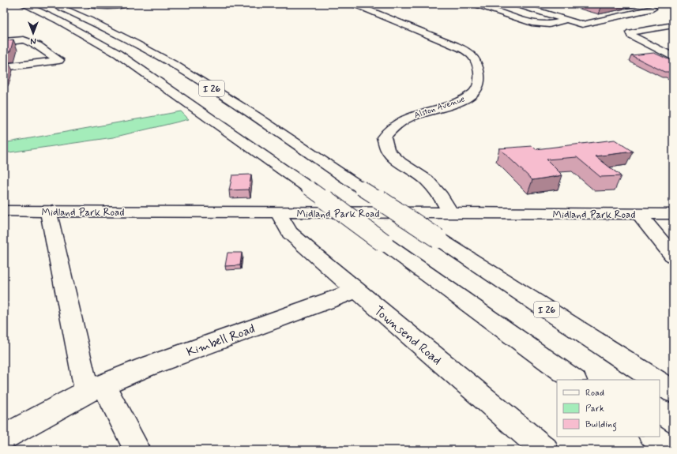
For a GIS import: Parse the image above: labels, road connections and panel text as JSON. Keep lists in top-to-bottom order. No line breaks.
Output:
{"streets":{"main road":["I 26","Alston Avenue","Midland Park Road","Townsend Road","Kimbell Road"]},"crossings":[["Alston Avenue","Midland Park Road"],["Midland Park Road","Townsend Road"],["Townsend Road","Kimbell Road"]],"legend":["Road","Park","Building"],"north":"bottom"}
